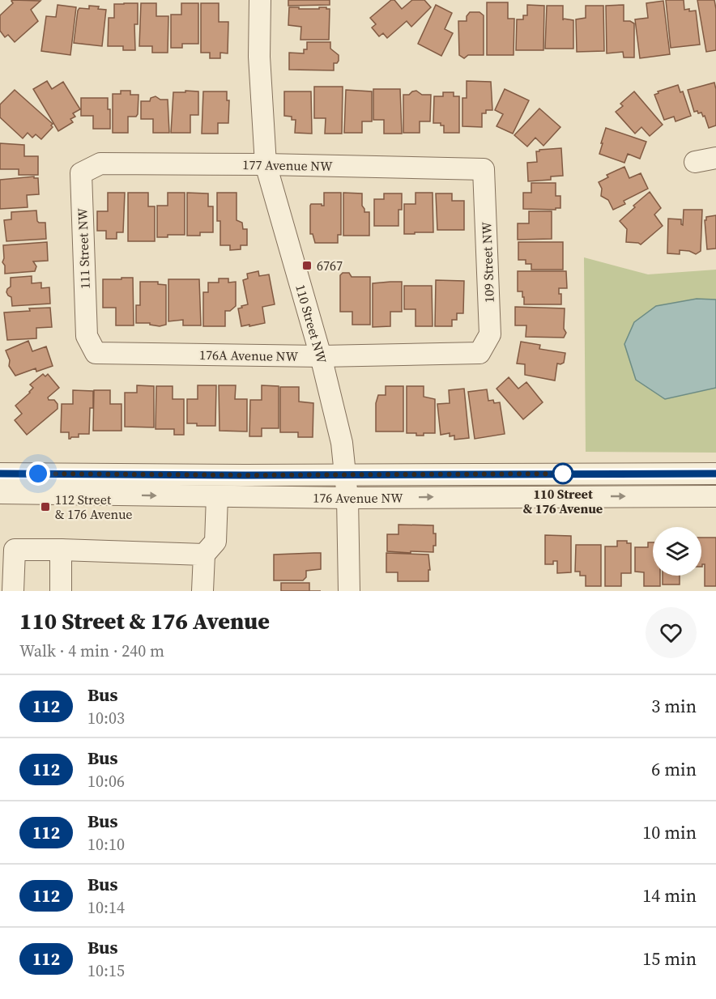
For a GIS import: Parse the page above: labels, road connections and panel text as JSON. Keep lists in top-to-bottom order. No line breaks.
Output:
{"streets":{"street":["177 Avenue NW","111 Street NW","109 Street NW","110 Street NW","176A Avenue NW","176 Avenue NW"]},"crossings":[["177 Avenue NW","111 Street NW"],["177 Avenue NW","109 Street NW"],["177 Avenue NW","110 Street NW"],["111 Street NW","176A Avenue NW"],["109 Street NW","176A Avenue NW"],["110 Street NW","176A Avenue NW"],["110 Street NW","176 Avenue NW"]],"places":{"transit":["6767","112 Street & 176 Avenue"],"other":["110 Street & 176 Avenue"]},"lines":["bus line 112"],"page":{"heading":["110 Street & 176 Avenue","Walk · 4 min · 240 m"],"list":[{"mark":"112","name":"Bus","note":"10:03","value":"3 min"},{"mark":"112","name":"Bus","note":"10:06","value":"6 min"},{"mark":"112","name":"Bus","note":"10:10","value":"10 min"},{"mark":"112","name":"Bus","note":"10:14","value":"14 min"},{"mark":"112","name":"Bus","note":"10:15","value":"15 min"}]}}
